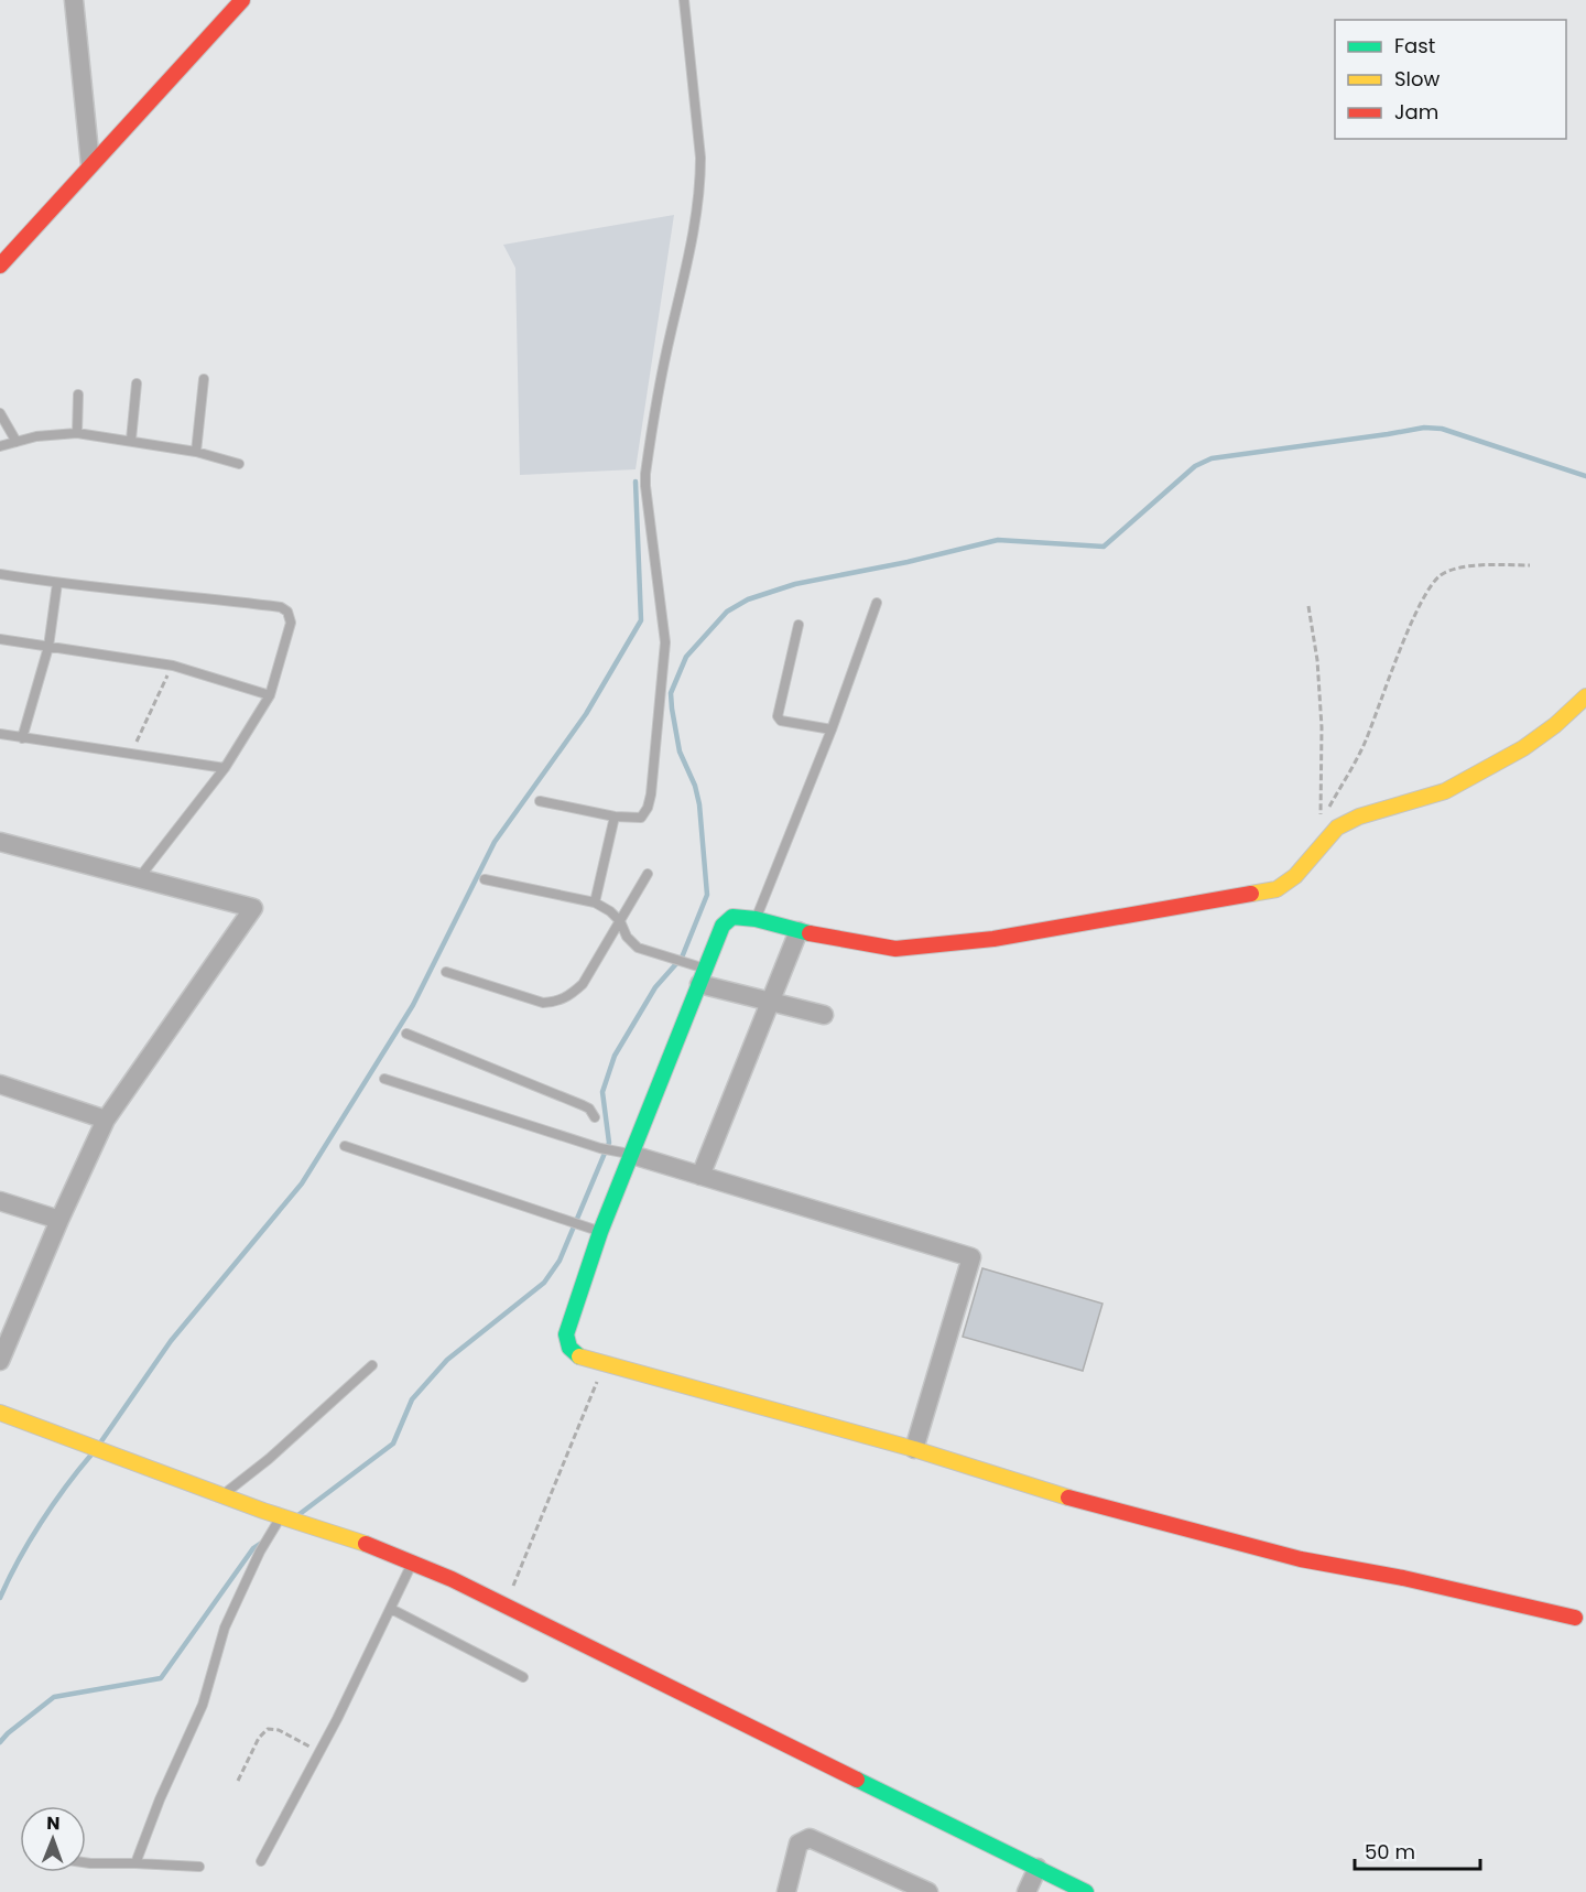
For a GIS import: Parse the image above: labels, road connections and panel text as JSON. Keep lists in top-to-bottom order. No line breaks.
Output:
{"legend":["Fast","Slow","Jam"],"scale_bar":"50 m","north":"top"}
